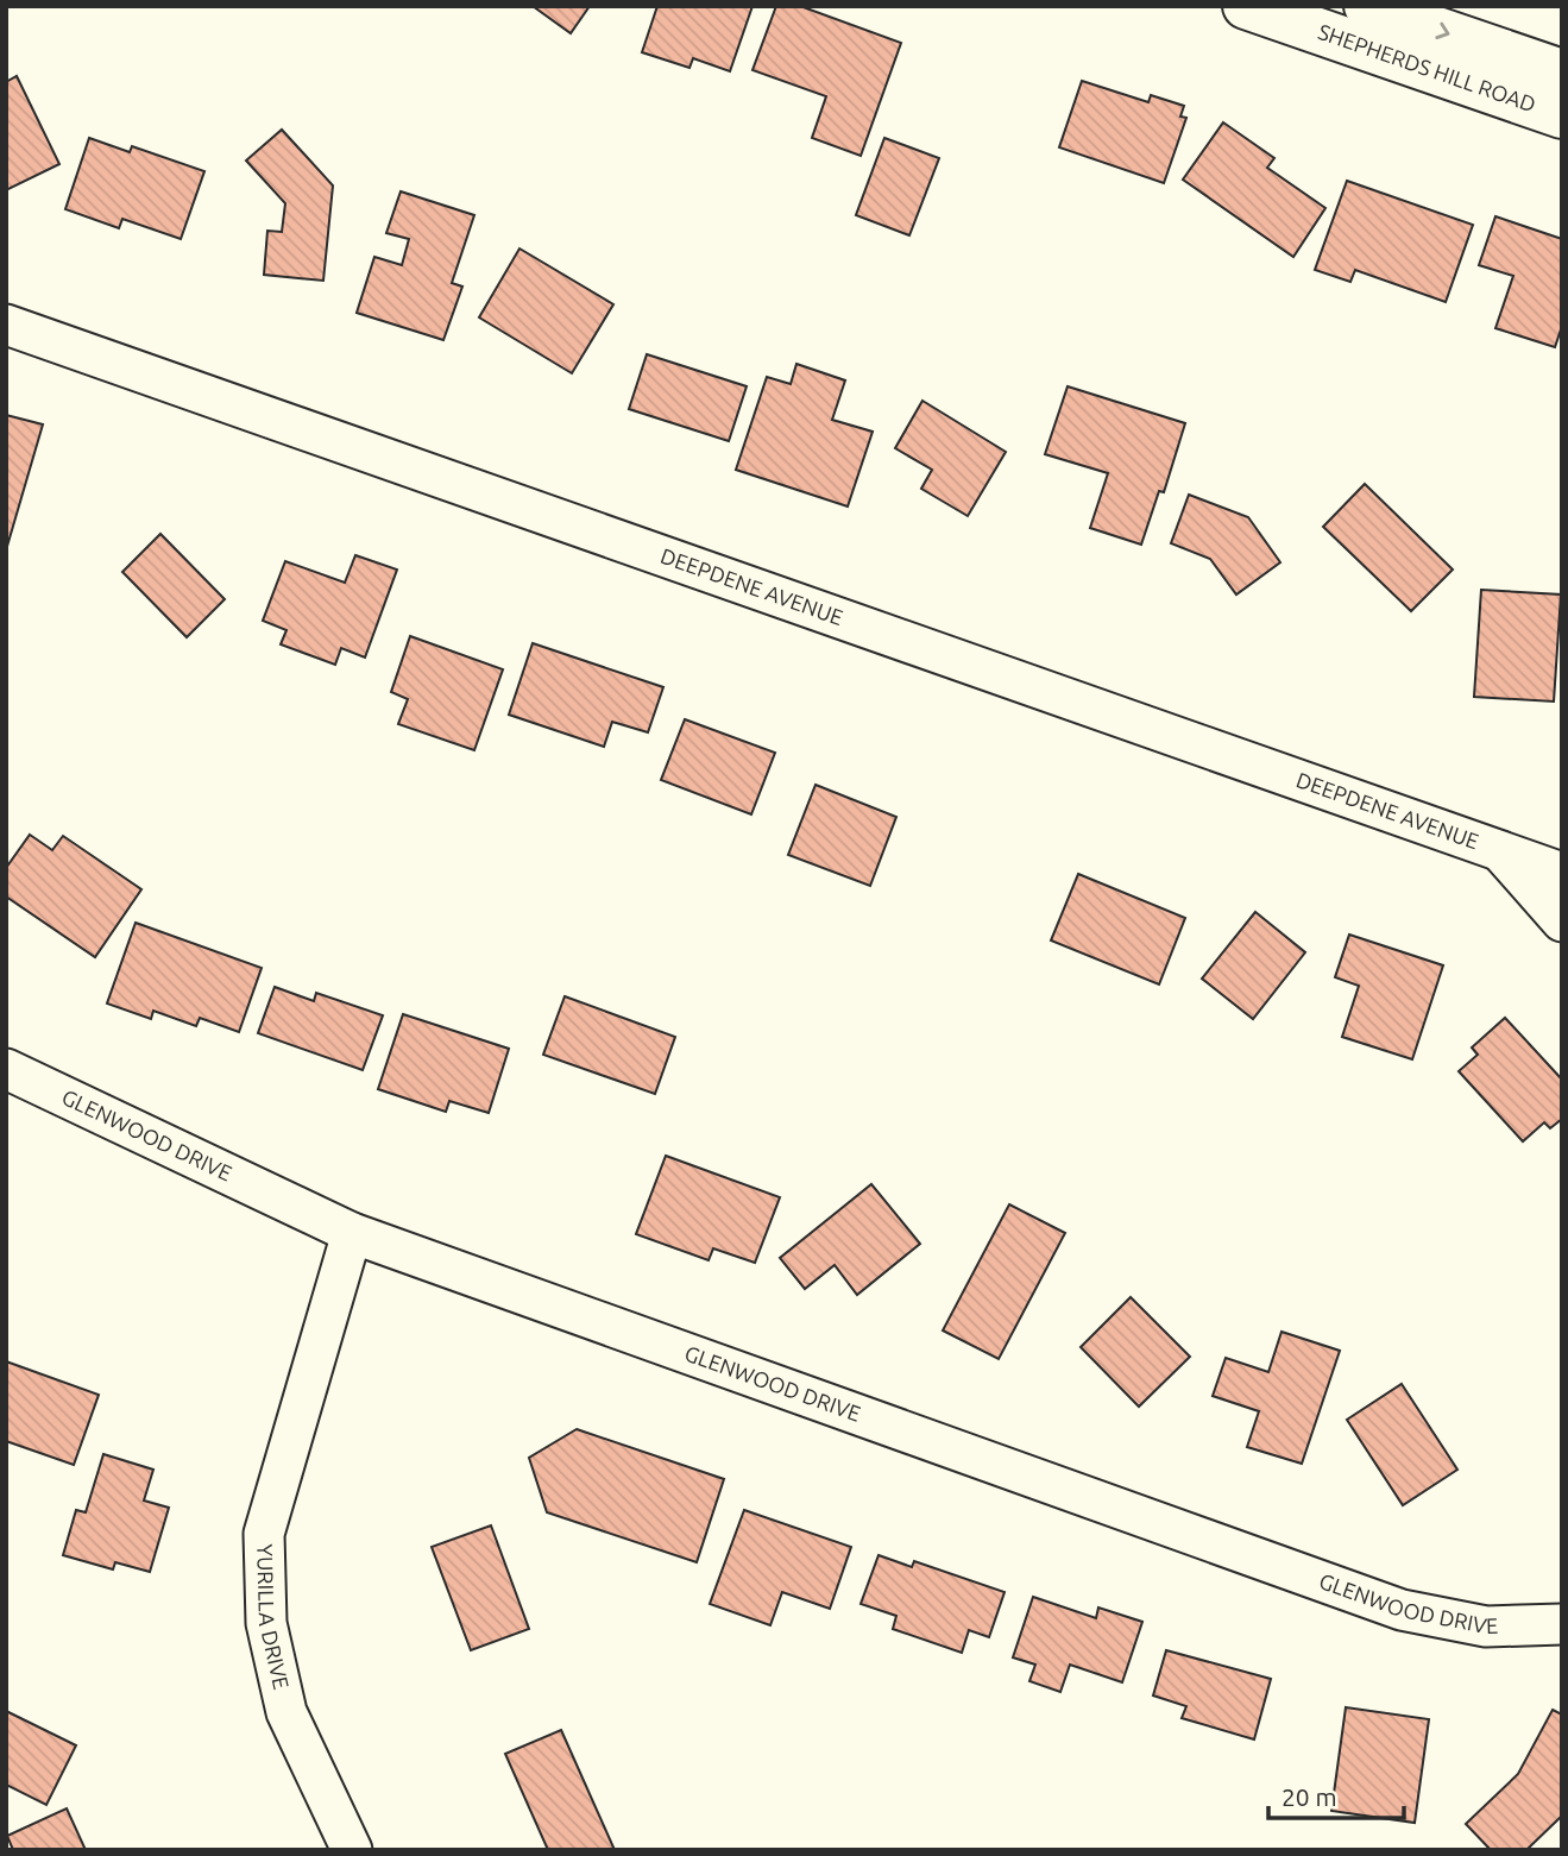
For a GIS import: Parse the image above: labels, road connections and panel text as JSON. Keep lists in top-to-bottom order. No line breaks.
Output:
{"streets":{"main road":["SHEPHERDS HILL ROAD"],"street":["DEEPDENE AVENUE","GLENWOOD DRIVE","YURILLA DRIVE"]},"crossings":[["GLENWOOD DRIVE","YURILLA DRIVE"]],"scale_bar":"20 m"}
